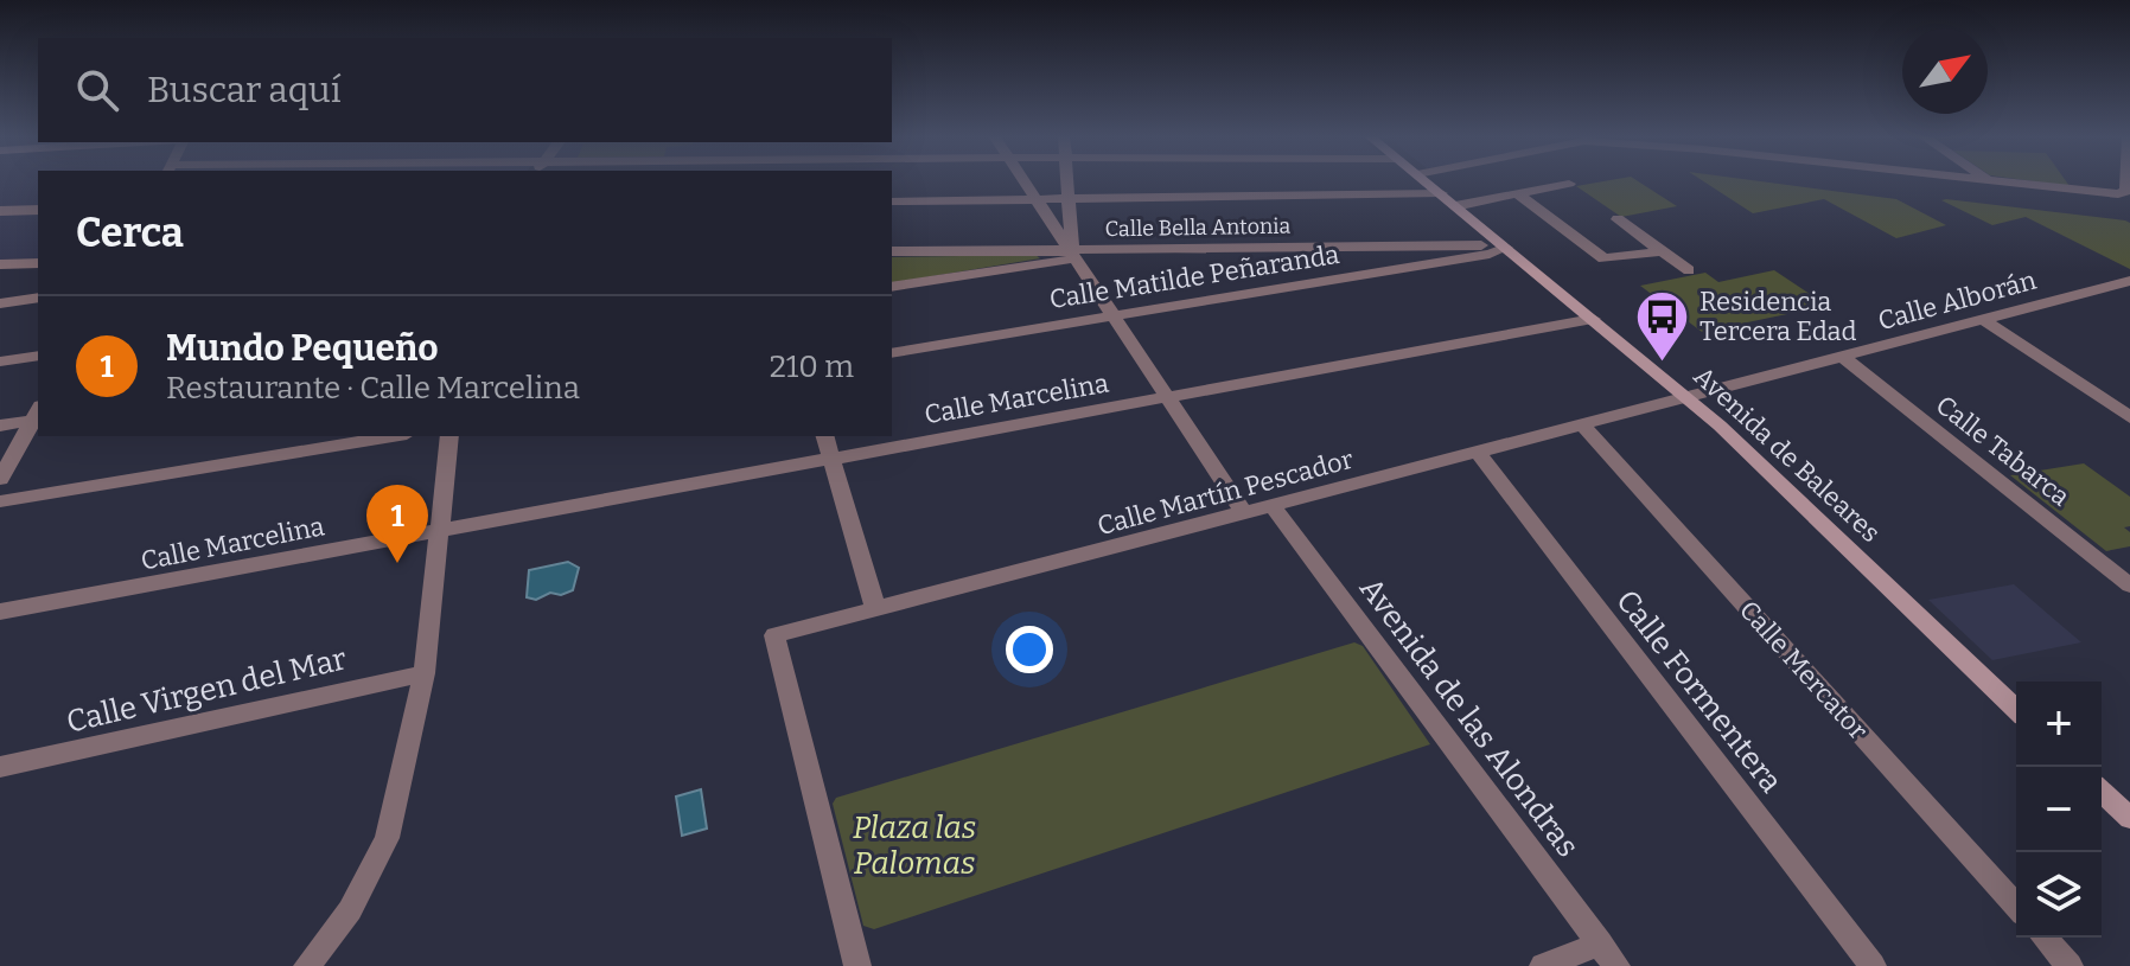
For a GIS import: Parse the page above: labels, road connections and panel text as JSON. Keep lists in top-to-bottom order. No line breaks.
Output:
{"streets":{"main road":["Avenida de Baleares"],"street":["Calle Bella Antonia","Calle Matilde Peñaranda","Calle Alborán","Calle Marcelina","Calle Tabarca","Calle Martín Pescador","Calle Mercator","Calle Virgen del Mar","Calle Formentera","Avenida de las Alondras"]},"crossings":[["Calle Bella Antonia","Calle Matilde Peñaranda"],["Calle Bella Antonia","Avenida de Baleares"],["Calle Matilde Peñaranda","Avenida de Baleares"],["Calle Alborán","Calle Tabarca"],["Calle Alborán","Avenida de Baleares"],["Calle Alborán","Calle Martín Pescador"],["Calle Marcelina","Avenida de Baleares"],["Avenida de Baleares","Calle Martín Pescador"],["Calle Martín Pescador","Calle Mercator"],["Calle Martín Pescador","Calle Formentera"],["Calle Martín Pescador","Avenida de las Alondras"]],"parks":["Plaza las Palomas"],"places":{"bus stop":["Residencia Tercera Edad"]},"north":"top right","page":{"search":"Buscar aquí","heading":"Cerca","list":[{"mark":"1","name":"Mundo Pequeño","note":"Restaurante · Calle Marcelina","value":"210 m"}],"pins":"1","map_buttons":["+","−"]}}
